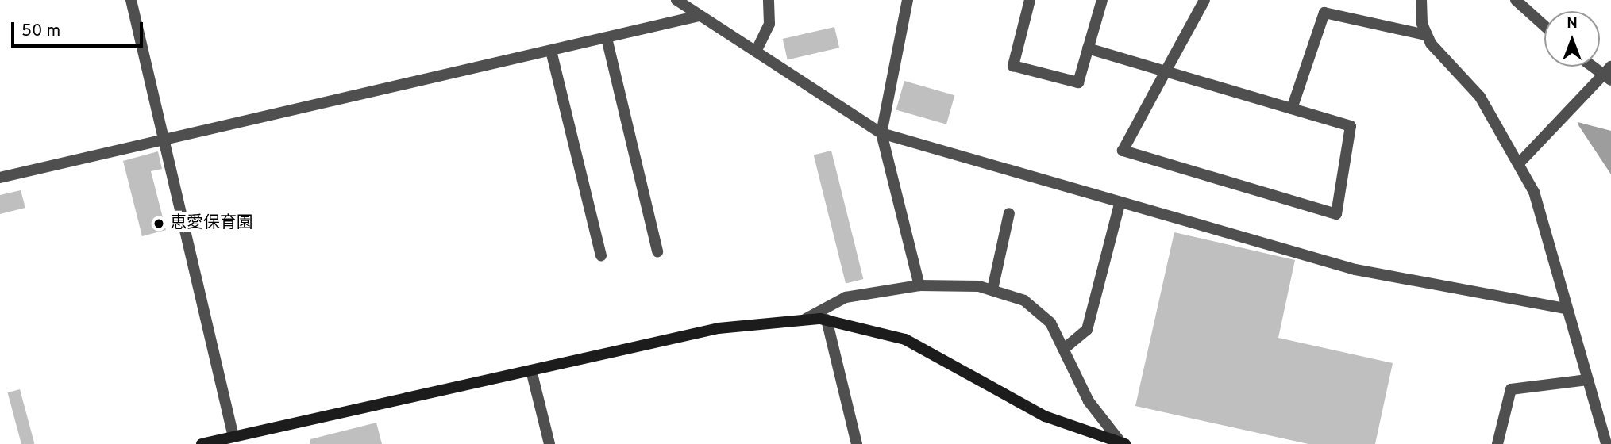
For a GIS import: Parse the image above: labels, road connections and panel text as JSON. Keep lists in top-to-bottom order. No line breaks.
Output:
{"places":["恵愛保育園"],"scale_bar":"50 m","north":"top"}
